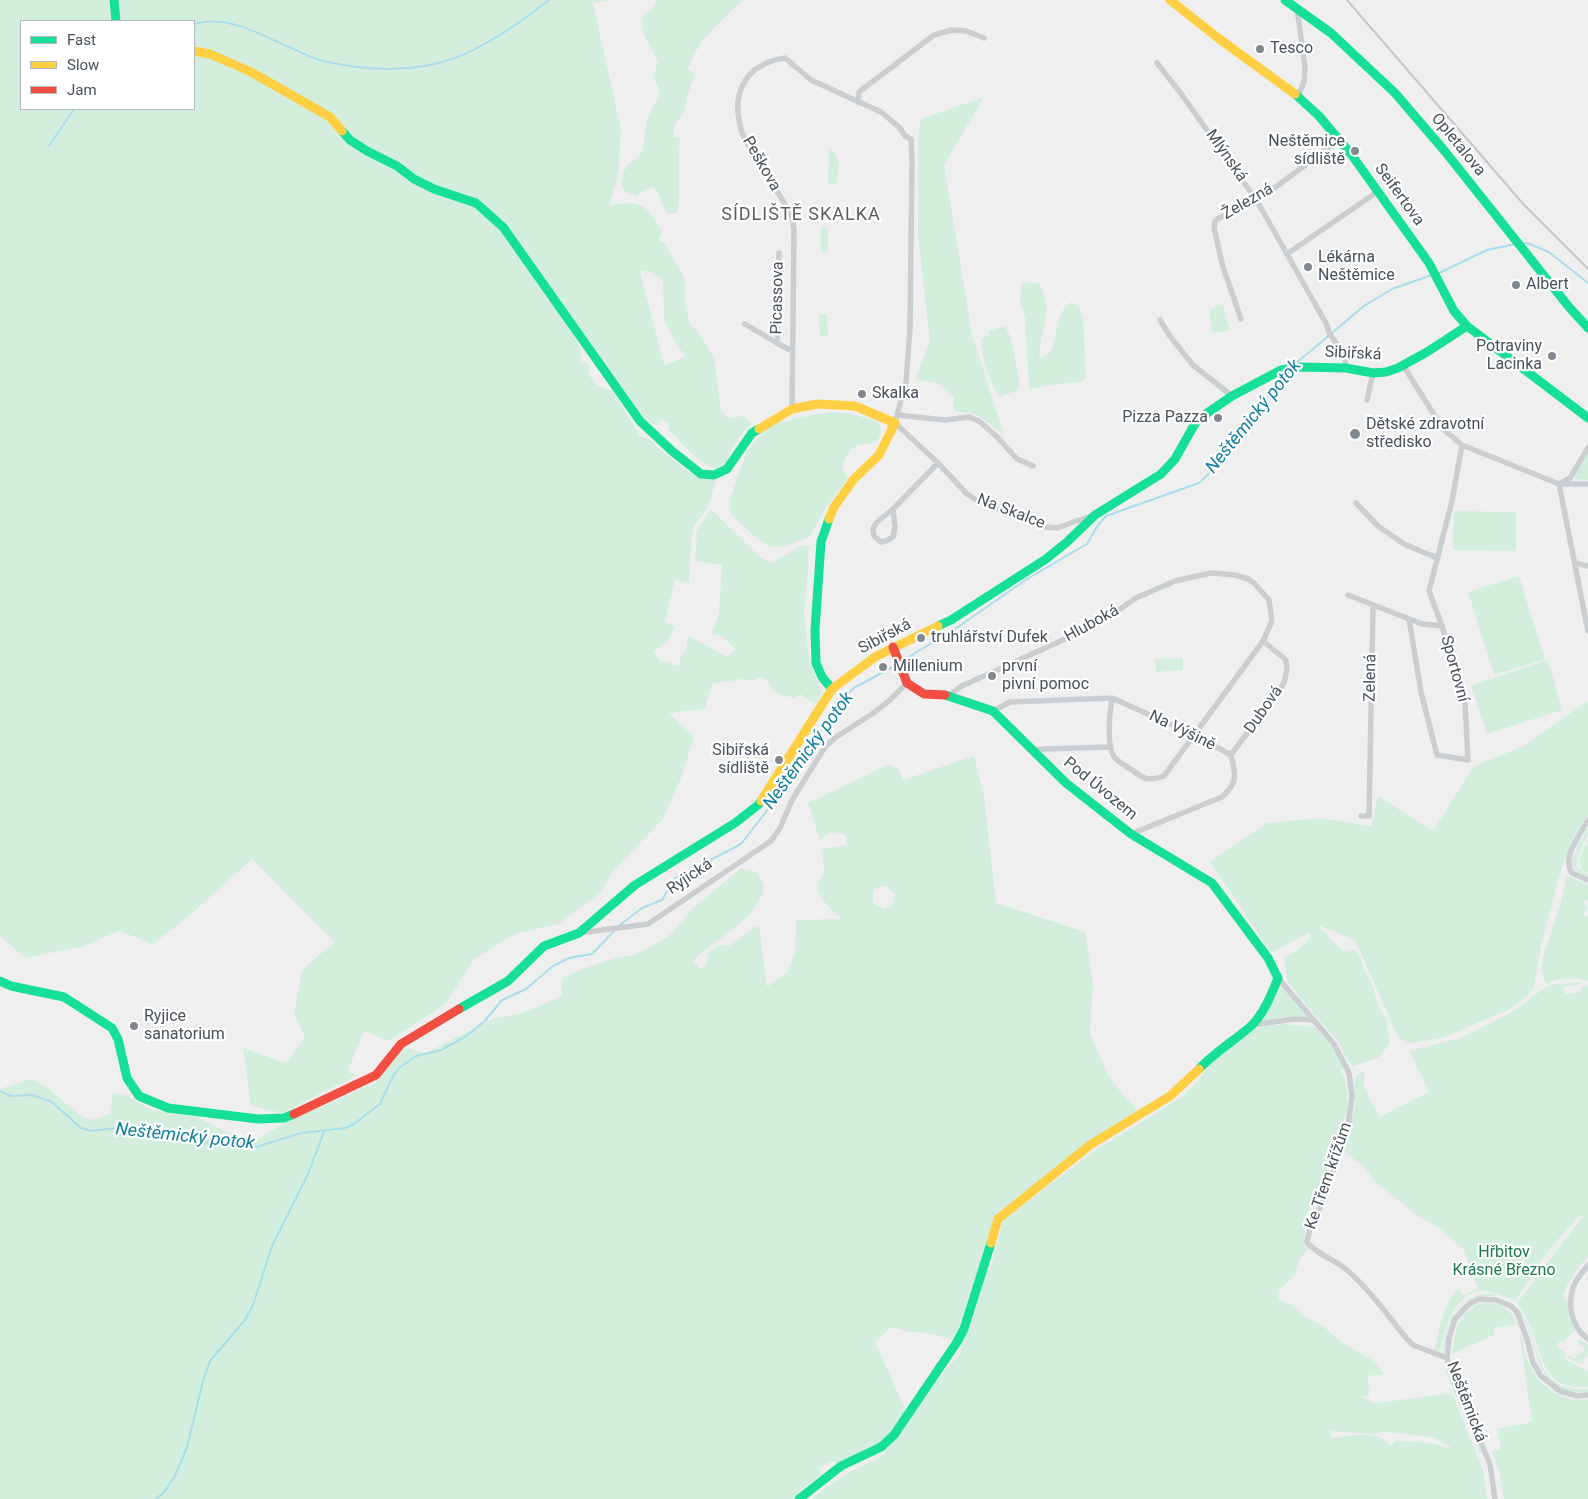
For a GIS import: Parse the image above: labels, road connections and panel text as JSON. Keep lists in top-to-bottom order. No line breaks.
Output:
{"streets":{"street":["Opletalova","Mlýnská","Peškova","Seifertova","Železná","Picassova","Sibiřská","Na Skalce","Hluboká","Sportovní","Zelená","Dubová","Na Výšině","Pod Úvozem","Ryjická","Ke Třem křížům","Neštěmická"]},"crossings":[["Mlýnská","Železná"],["Mlýnská","Sibiřská"],["Peškova","Picassova"],["Peškova","Na Skalce"],["Seifertova","Železná"],["Seifertova","Sibiřská"],["Sibiřská","Na Skalce"],["Sibiřská","Ryjická"],["Hluboká","Dubová"],["Hluboká","Pod Úvozem"],["Dubová","Na Výšině"],["Na Výšině","Pod Úvozem"],["Pod Úvozem","Ryjická"],["Ke Třem křížům","Neštěmická"]],"districts":["SÍDLIŠTĚ SKALKA"],"water":["Neštěmický potok"],"parks":["Hřbitov Krásné Březno"],"places":["Tesco","Neštěmice sídliště","Lékárna Neštěmice","Albert","Potraviny Lacinka","Skalka","Pizza Pazza","Dětské zdravotní středisko","truhlářství Dufek","Millenium","první pivní pomoc","Sibiřská sídliště","Ryjice sanatorium"],"legend":["Fast","Slow","Jam"]}
